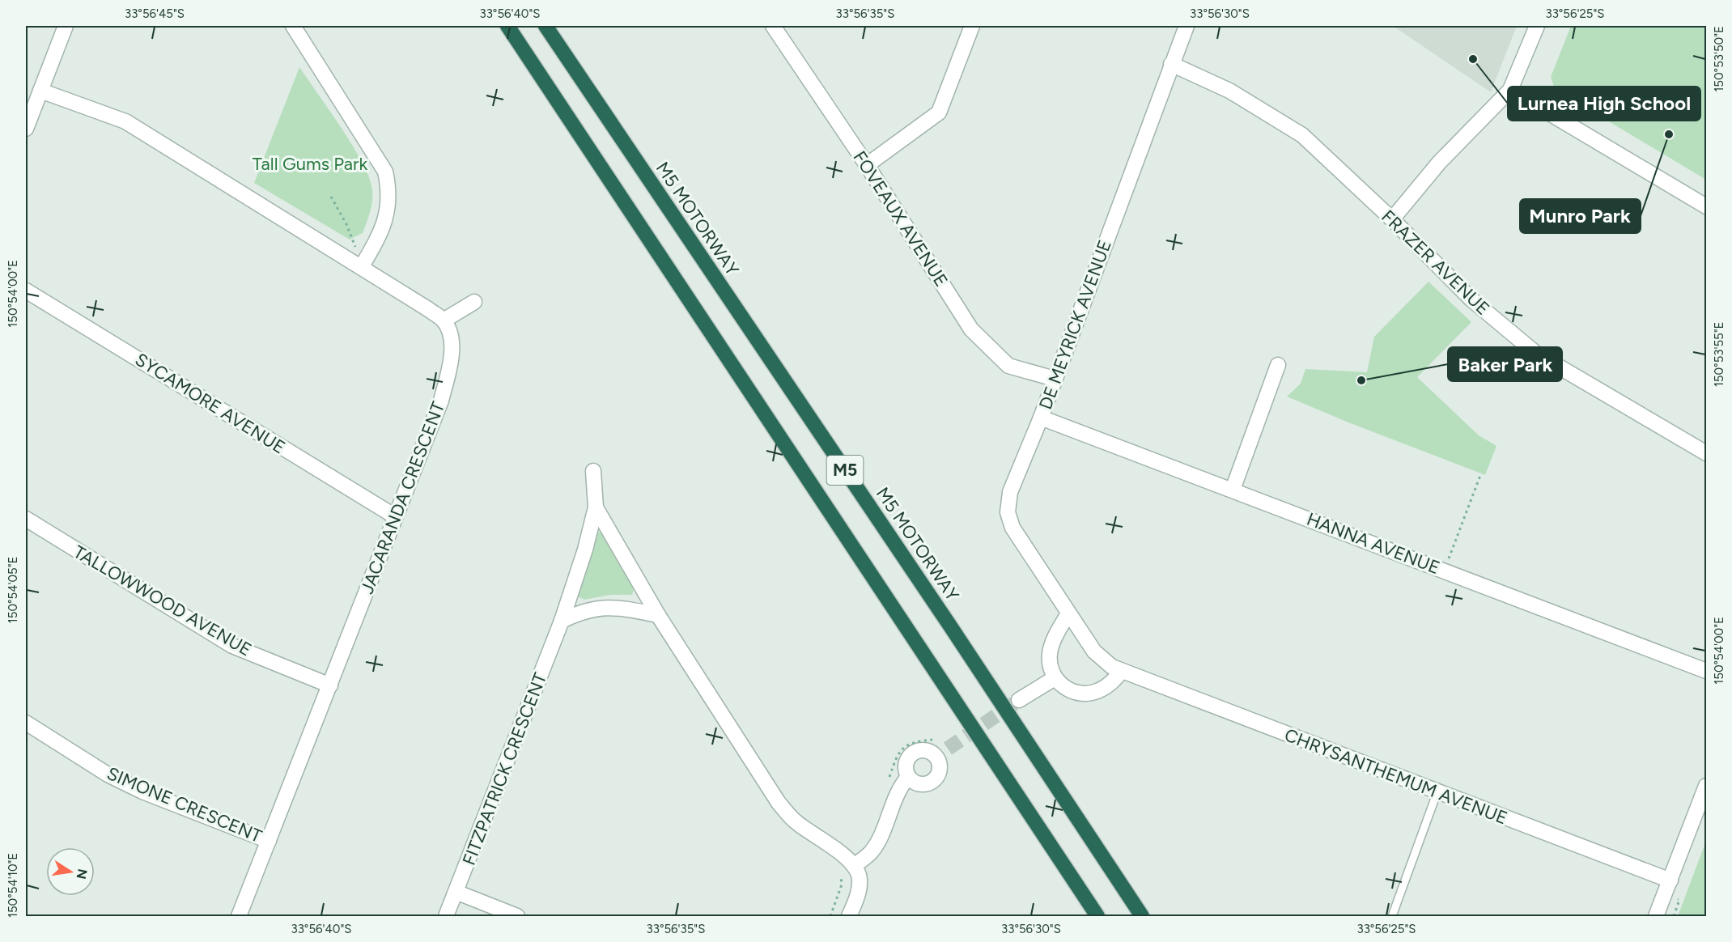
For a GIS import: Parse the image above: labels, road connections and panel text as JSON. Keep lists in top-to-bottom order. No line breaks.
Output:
{"streets":{"highway":["M5 MOTORWAY","M5"],"street":["FOVEAUX AVENUE","FRAZER AVENUE","DE MEYRICK AVENUE","SYCAMORE AVENUE","JACARANDA CRESCENT","HANNA AVENUE","TALLOWWOOD AVENUE","FITZPATRICK CRESCENT","CHRYSANTHEMUM AVENUE","SIMONE CRESCENT"]},"crossings":[["FOVEAUX AVENUE","DE MEYRICK AVENUE"],["FRAZER AVENUE","DE MEYRICK AVENUE"],["DE MEYRICK AVENUE","HANNA AVENUE"],["DE MEYRICK AVENUE","CHRYSANTHEMUM AVENUE"],["SYCAMORE AVENUE","JACARANDA CRESCENT"],["JACARANDA CRESCENT","TALLOWWOOD AVENUE"],["JACARANDA CRESCENT","SIMONE CRESCENT"]],"parks":["Tall Gums Park"],"places":["Lurnea High School","Munro Park","Baker Park"],"north":"right","coordinates":["33°56'45\"S","33°56'40\"S","33°56'35\"S","33°56'30\"S","33°56'25\"S","150°53'50\"E","150°54'00\"E","150°53'55\"E","150°54'05\"E","150°54'10\"E"]}
